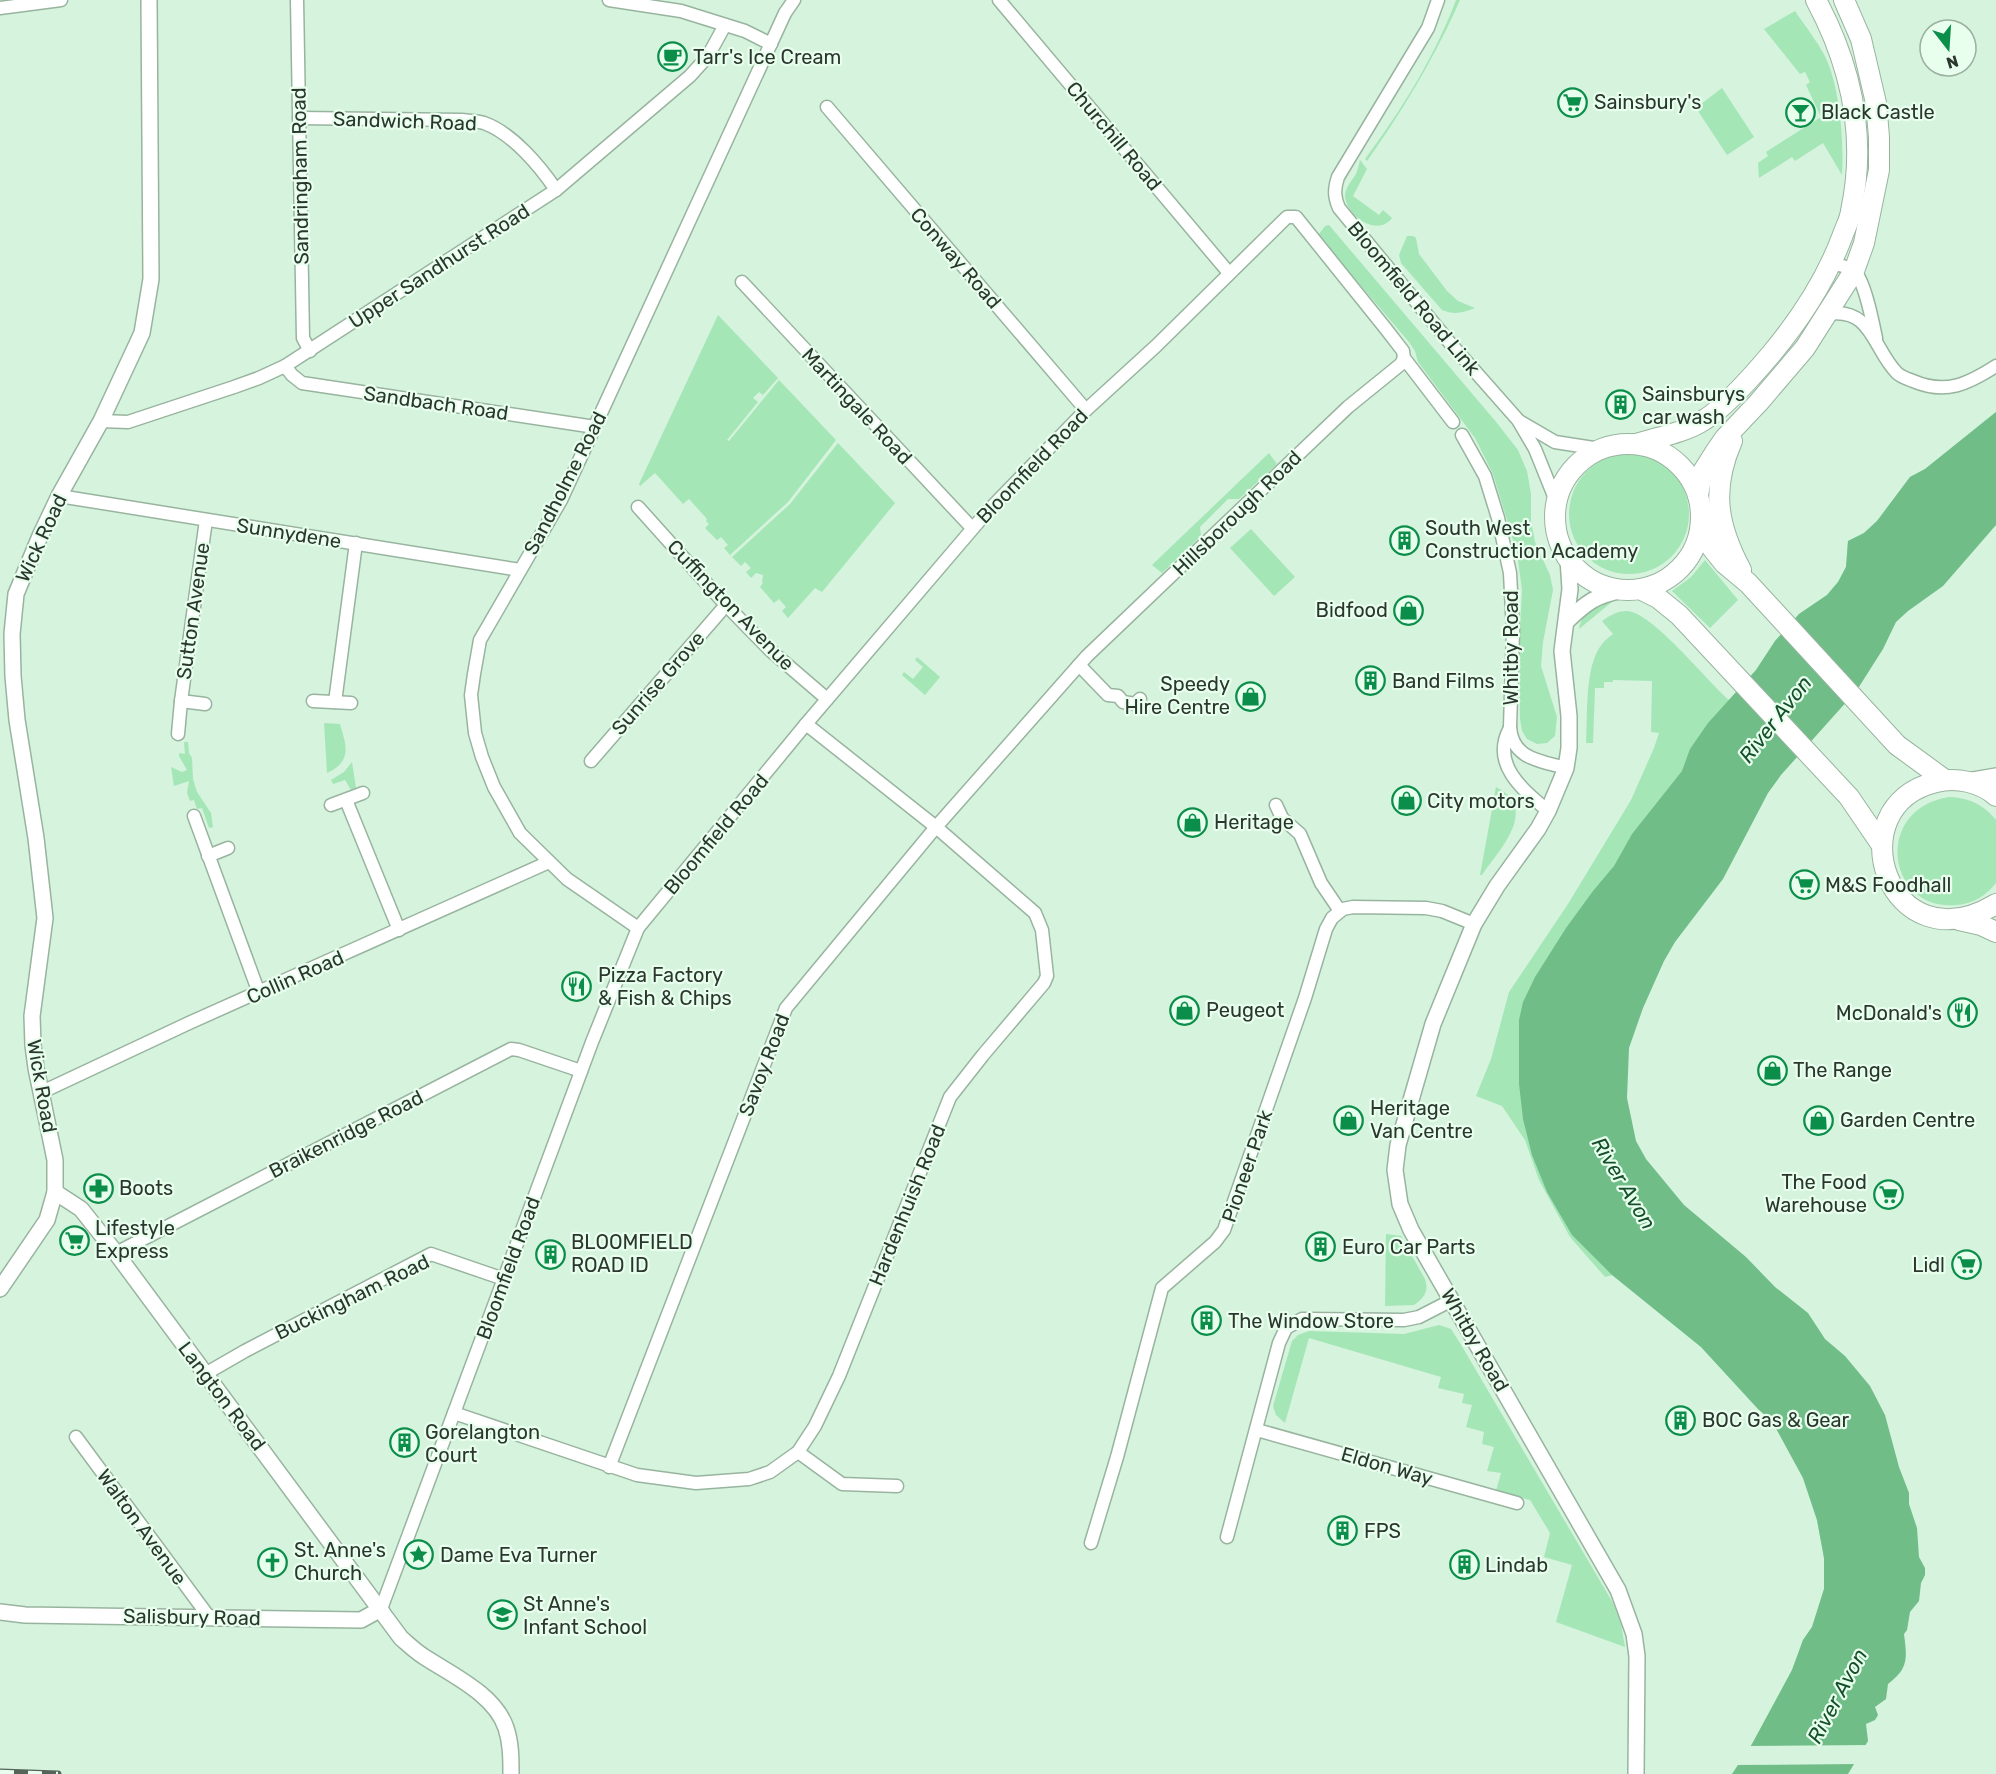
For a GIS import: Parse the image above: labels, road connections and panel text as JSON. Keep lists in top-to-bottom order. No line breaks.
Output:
{"streets":{"street":["Sandwich Road","Churchill Road","Sandringham Road","Conway Road","Upper Sandhurst Road","Bloomfield Road Link","Sandbach Road","Martingale Road","Bloomfield Road","Sandholme Road","Hillsborough Road","Sunnydene","Wick Road","Cuffington Avenue","Sutton Avenue","Whitby Road","Sunrise Grove","Collin Road","Savoy Road","Braikenridge Road","Pioneer Park","Hardenhuish Road","Buckingham Road","Langton Road","Eldon Way","Walton Avenue","Salisbury Road"]},"crossings":[["Sandwich Road","Sandringham Road"],["Sandwich Road","Upper Sandhurst Road"],["Churchill Road","Bloomfield Road"],["Sandringham Road","Upper Sandhurst Road"],["Conway Road","Bloomfield Road"],["Upper Sandhurst Road","Sandbach Road"],["Upper Sandhurst Road","Wick Road"],["Bloomfield Road Link","Whitby Road"],["Sandbach Road","Sandholme Road"],["Martingale Road","Bloomfield Road"],["Bloomfield Road","Sandholme Road"],["Bloomfield Road","Hillsborough Road"],["Bloomfield Road","Cuffington Avenue"],["Bloomfield Road","Braikenridge Road"],["Bloomfield Road","Hardenhuish Road"],["Bloomfield Road","Buckingham Road"],["Bloomfield Road","Langton Road"],["Bloomfield Road","Salisbury Road"],["Sandholme Road","Sunnydene"],["Sandholme Road","Collin Road"],["Hillsborough Road","Savoy Road"],["Sunnydene","Wick Road"],["Sunnydene","Sutton Avenue"],["Wick Road","Collin Road"],["Wick Road","Langton Road"],["Cuffington Avenue","Sunrise Grove"],["Savoy Road","Hardenhuish Road"],["Braikenridge Road","Langton Road"],["Buckingham Road","Langton Road"],["Langton Road","Salisbury Road"],["Walton Avenue","Salisbury Road"]],"water":["River Avon"],"places":{"cafe":["Tarr's Ice Cream"],"supermarket":["Sainsbury's","M&S Foodhall","The Food Warehouse","Lifestyle Express","Lidl"],"bar":["Black Castle"],"building":["Sainsburys car wash","South West Construction Academy","Band Films","Euro Car Parts","BLOOMFIELD ROAD ID","The Window Store","BOC Gas & Gear","Gorelangton Court","FPS","Lindab"],"shop":["Bidfood","Speedy Hire Centre","City motors","Heritage","Peugeot","The Range","Heritage Van Centre","Garden Centre"],"restaurant":["Pizza Factory & Fish & Chips","McDonald's"],"pharmacy":["Boots"],"place":["Dame Eva Turner"],"church":["St. Anne's Church"],"school or university":["St Anne's Infant School"]},"north":"bottom"}
